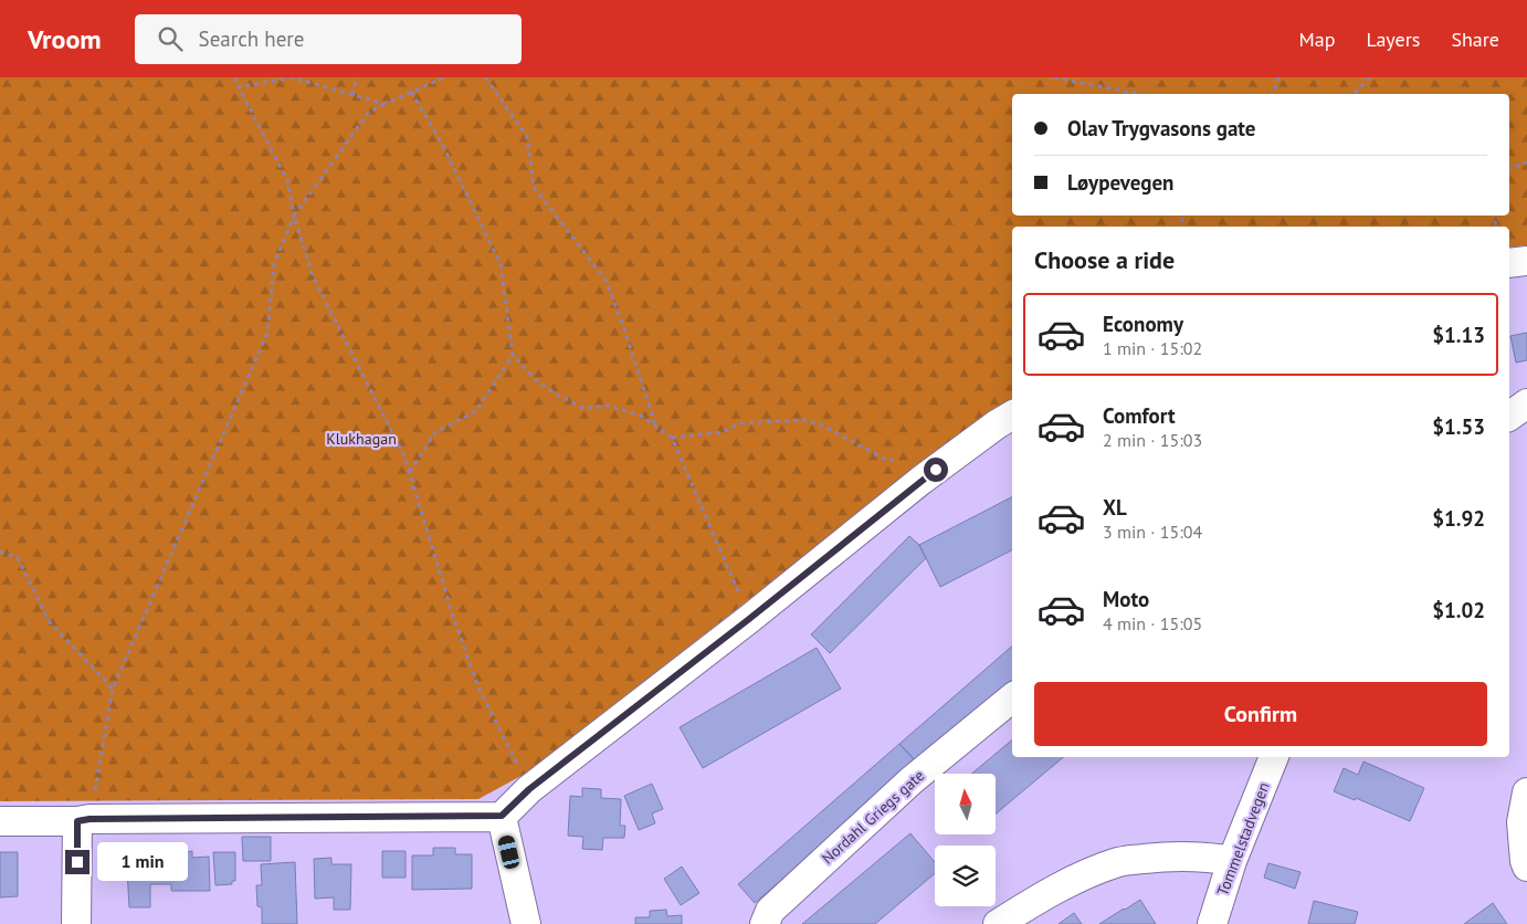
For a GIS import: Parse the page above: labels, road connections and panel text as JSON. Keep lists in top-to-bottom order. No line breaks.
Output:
{"streets":{"street":["Nordahl Griegs gate","Tommelstadvegen"]},"parks":["Klukhagan"],"north":"top","page":{"header":"Vroom","search":"Search here","nav":["Map","Layers","Share"],"banner":["Olav Trygvasons gate","Løypevegen"],"heading":"Choose a ride","list":[{"name":"Economy","note":"1 min · 15:02","value":"$1.13"},{"name":"Comfort","note":"2 min · 15:03","value":"$1.53"},{"name":"XL","note":"3 min · 15:04","value":"$1.92"},{"name":"Moto","note":"4 min · 15:05","value":"$1.02"}],"buttons":"Confirm","bubble":"1 min"}}
